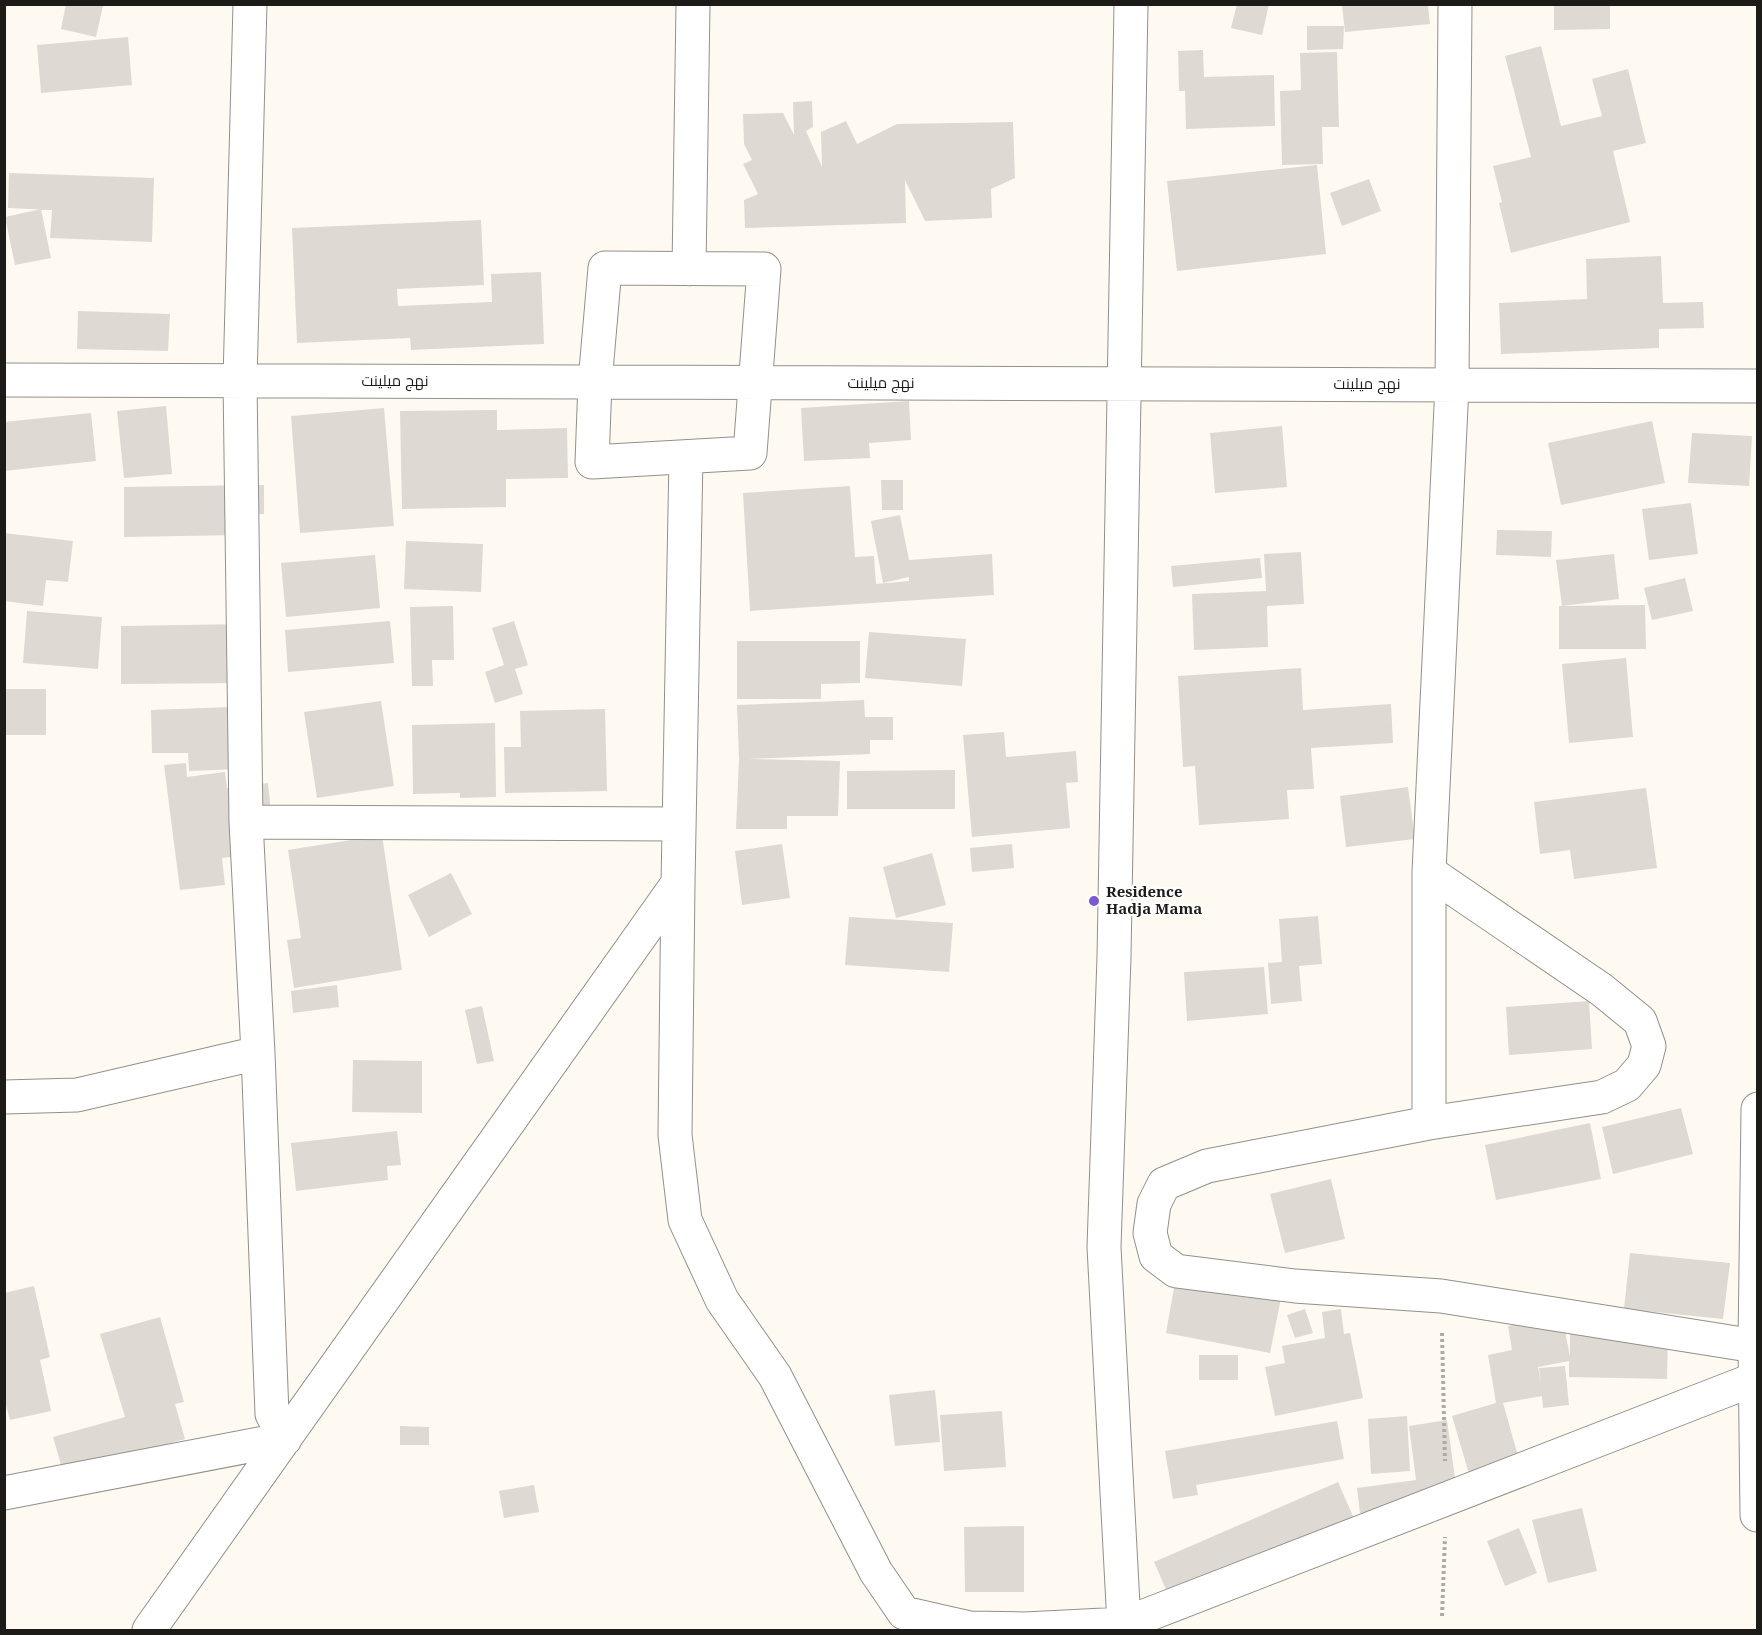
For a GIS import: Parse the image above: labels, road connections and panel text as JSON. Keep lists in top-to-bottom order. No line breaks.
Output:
{"streets":{"street":["نهج ميلينت"]},"places":["Residence Hadja Mama"]}
